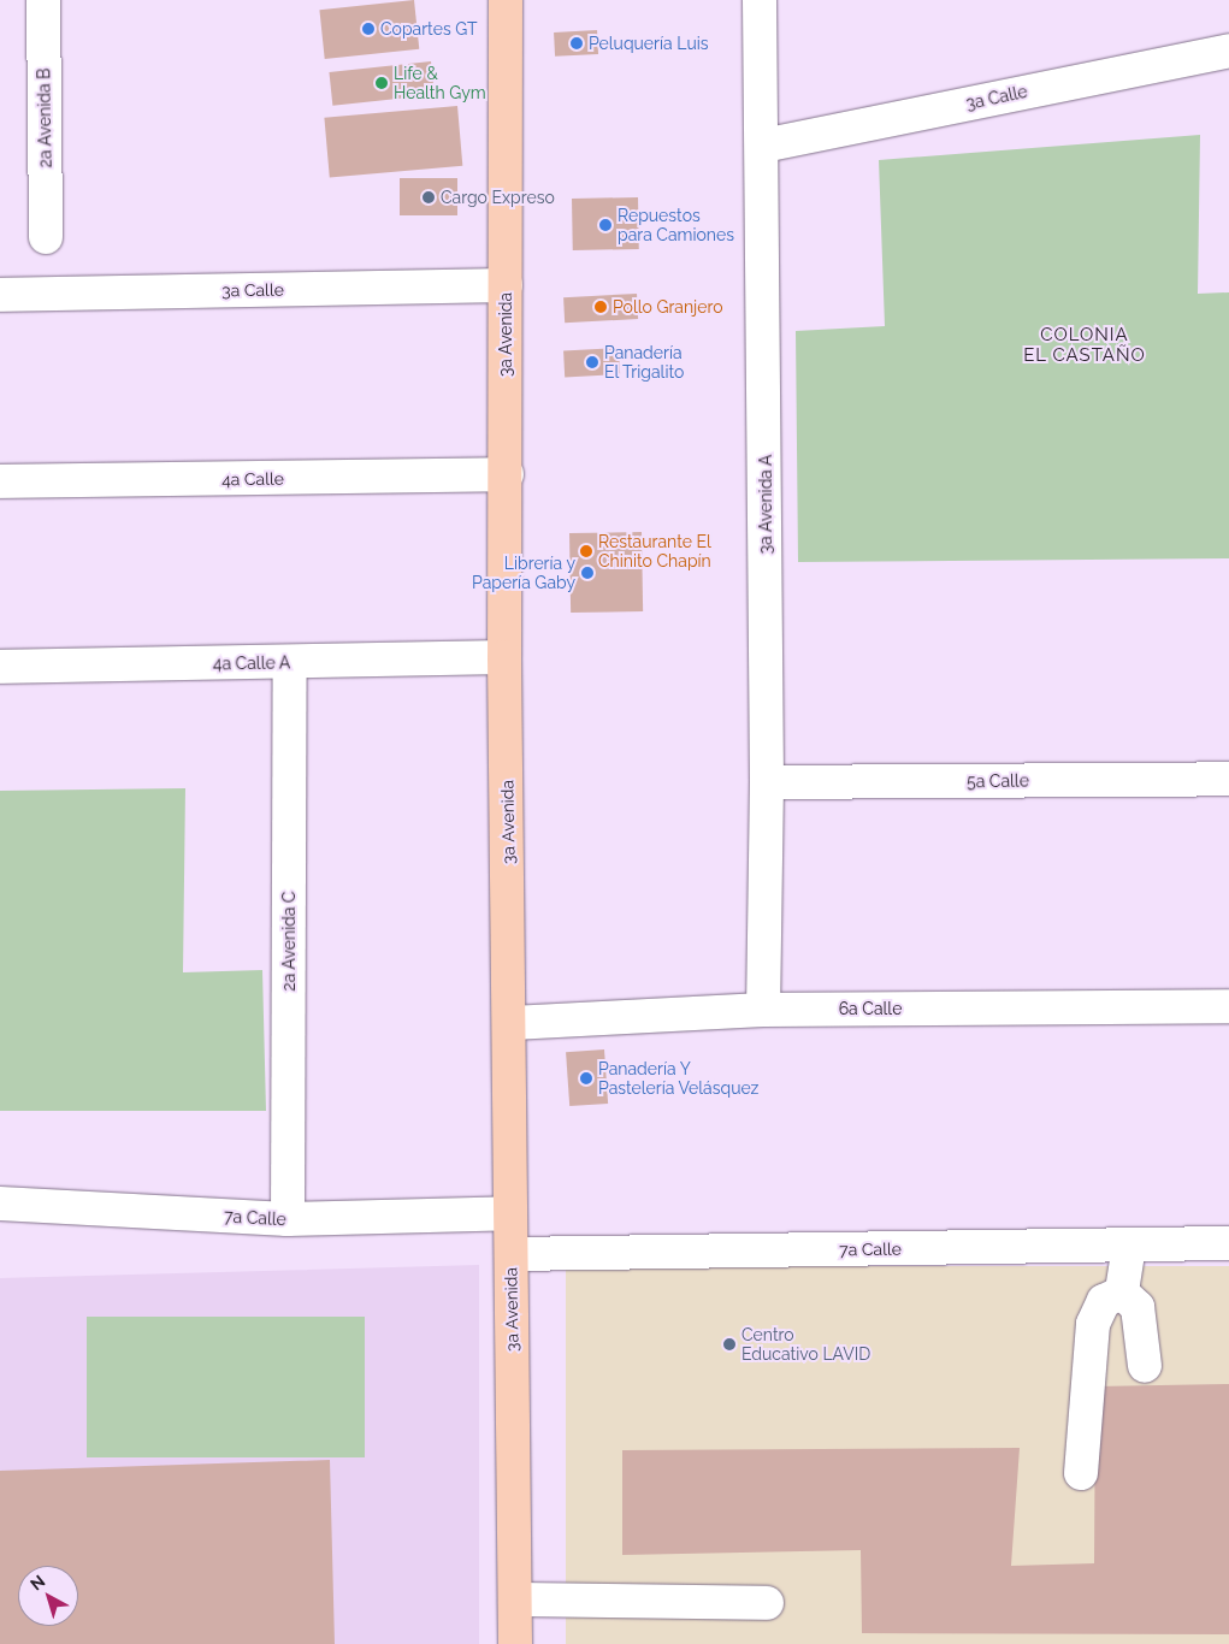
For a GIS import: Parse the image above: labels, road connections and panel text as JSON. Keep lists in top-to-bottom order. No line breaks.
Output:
{"streets":{"main road":["3a Avenida"],"street":["3a Calle","2a Avenida B","4a Calle","3a Avenida A","4a Calle A","5a Calle","2a Avenida C","6a Calle","7a Calle"]},"crossings":[["3a Calle","3a Avenida"],["3a Calle","3a Avenida A"],["3a Avenida","4a Calle"],["3a Avenida","4a Calle A"],["3a Avenida","6a Calle"],["3a Avenida","7a Calle"],["3a Avenida A","5a Calle"],["3a Avenida A","6a Calle"],["4a Calle A","2a Avenida C"],["2a Avenida C","7a Calle"]],"districts":["COLONIA EL CASTAÑO"],"places":["Copartes GT","Peluquería Luis","Life & Health Gym","Cargo Expreso","Repuestos para Camiones","Pollo Granjero","Panadería El Trigalito","Restaurante El Chinito Chapín","Librería y Papería Gaby","Panadería Y Pastelería Velásquez","Centro Educativo LAVID"],"north":"top left"}
